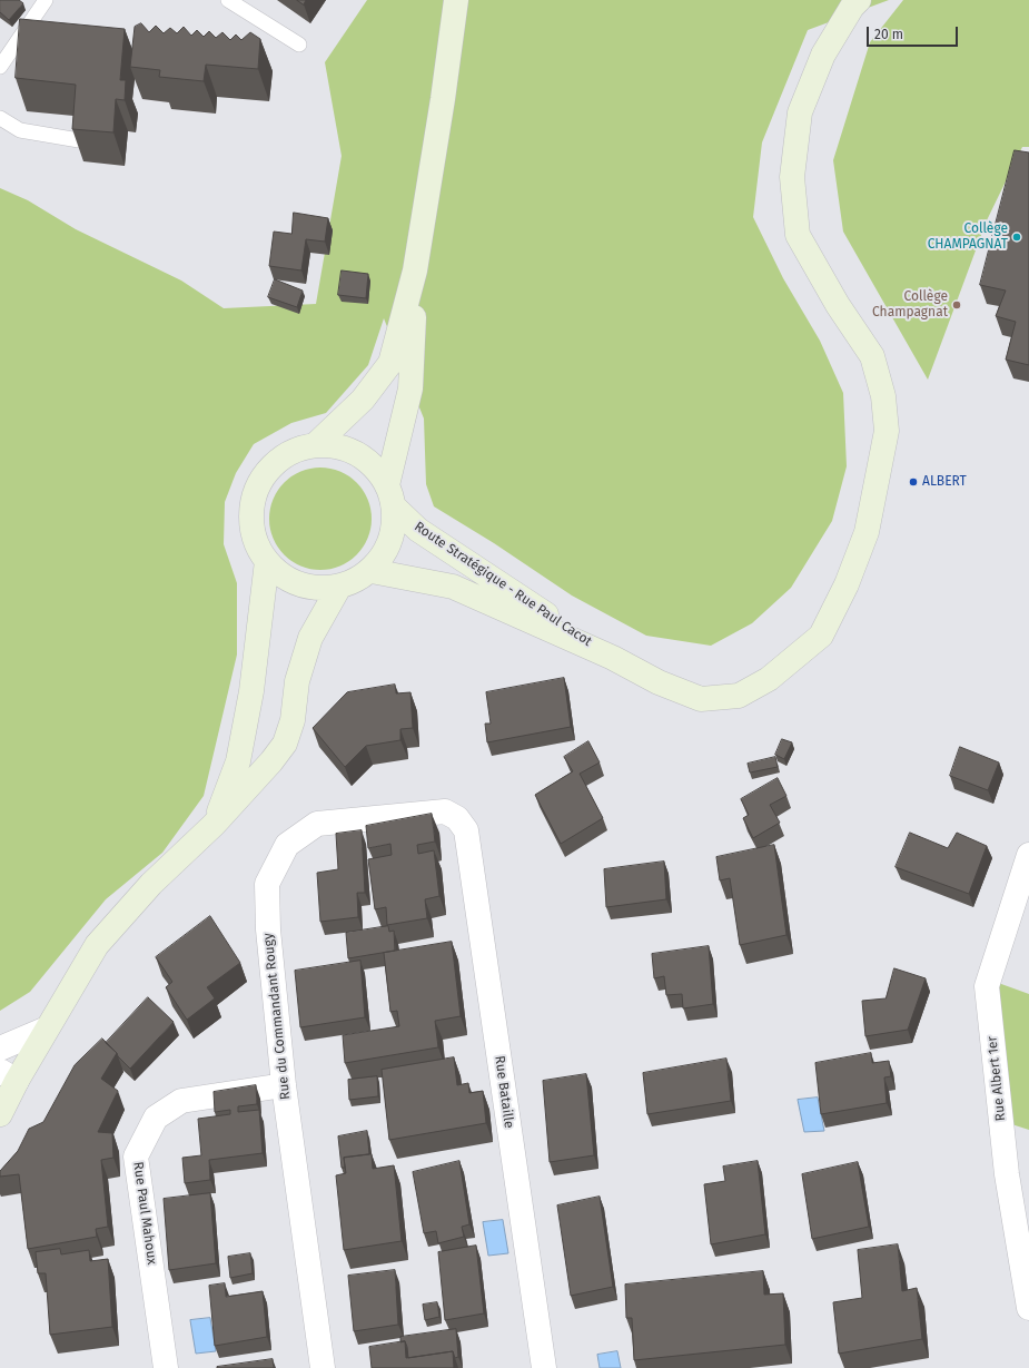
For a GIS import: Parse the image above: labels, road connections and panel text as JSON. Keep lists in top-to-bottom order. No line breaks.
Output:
{"streets":{"street":["Route Stratégique - Rue Paul Cacot","Rue du Commandant Rougy","Rue Albert 1er","Rue Bataille","Rue Paul Mahoux"]},"crossings":[["Rue du Commandant Rougy","Rue Bataille"],["Rue du Commandant Rougy","Rue Paul Mahoux"]],"places":["Collège CHAMPAGNAT","Collège Champagnat","ALBERT"],"scale_bar":"20 m"}
